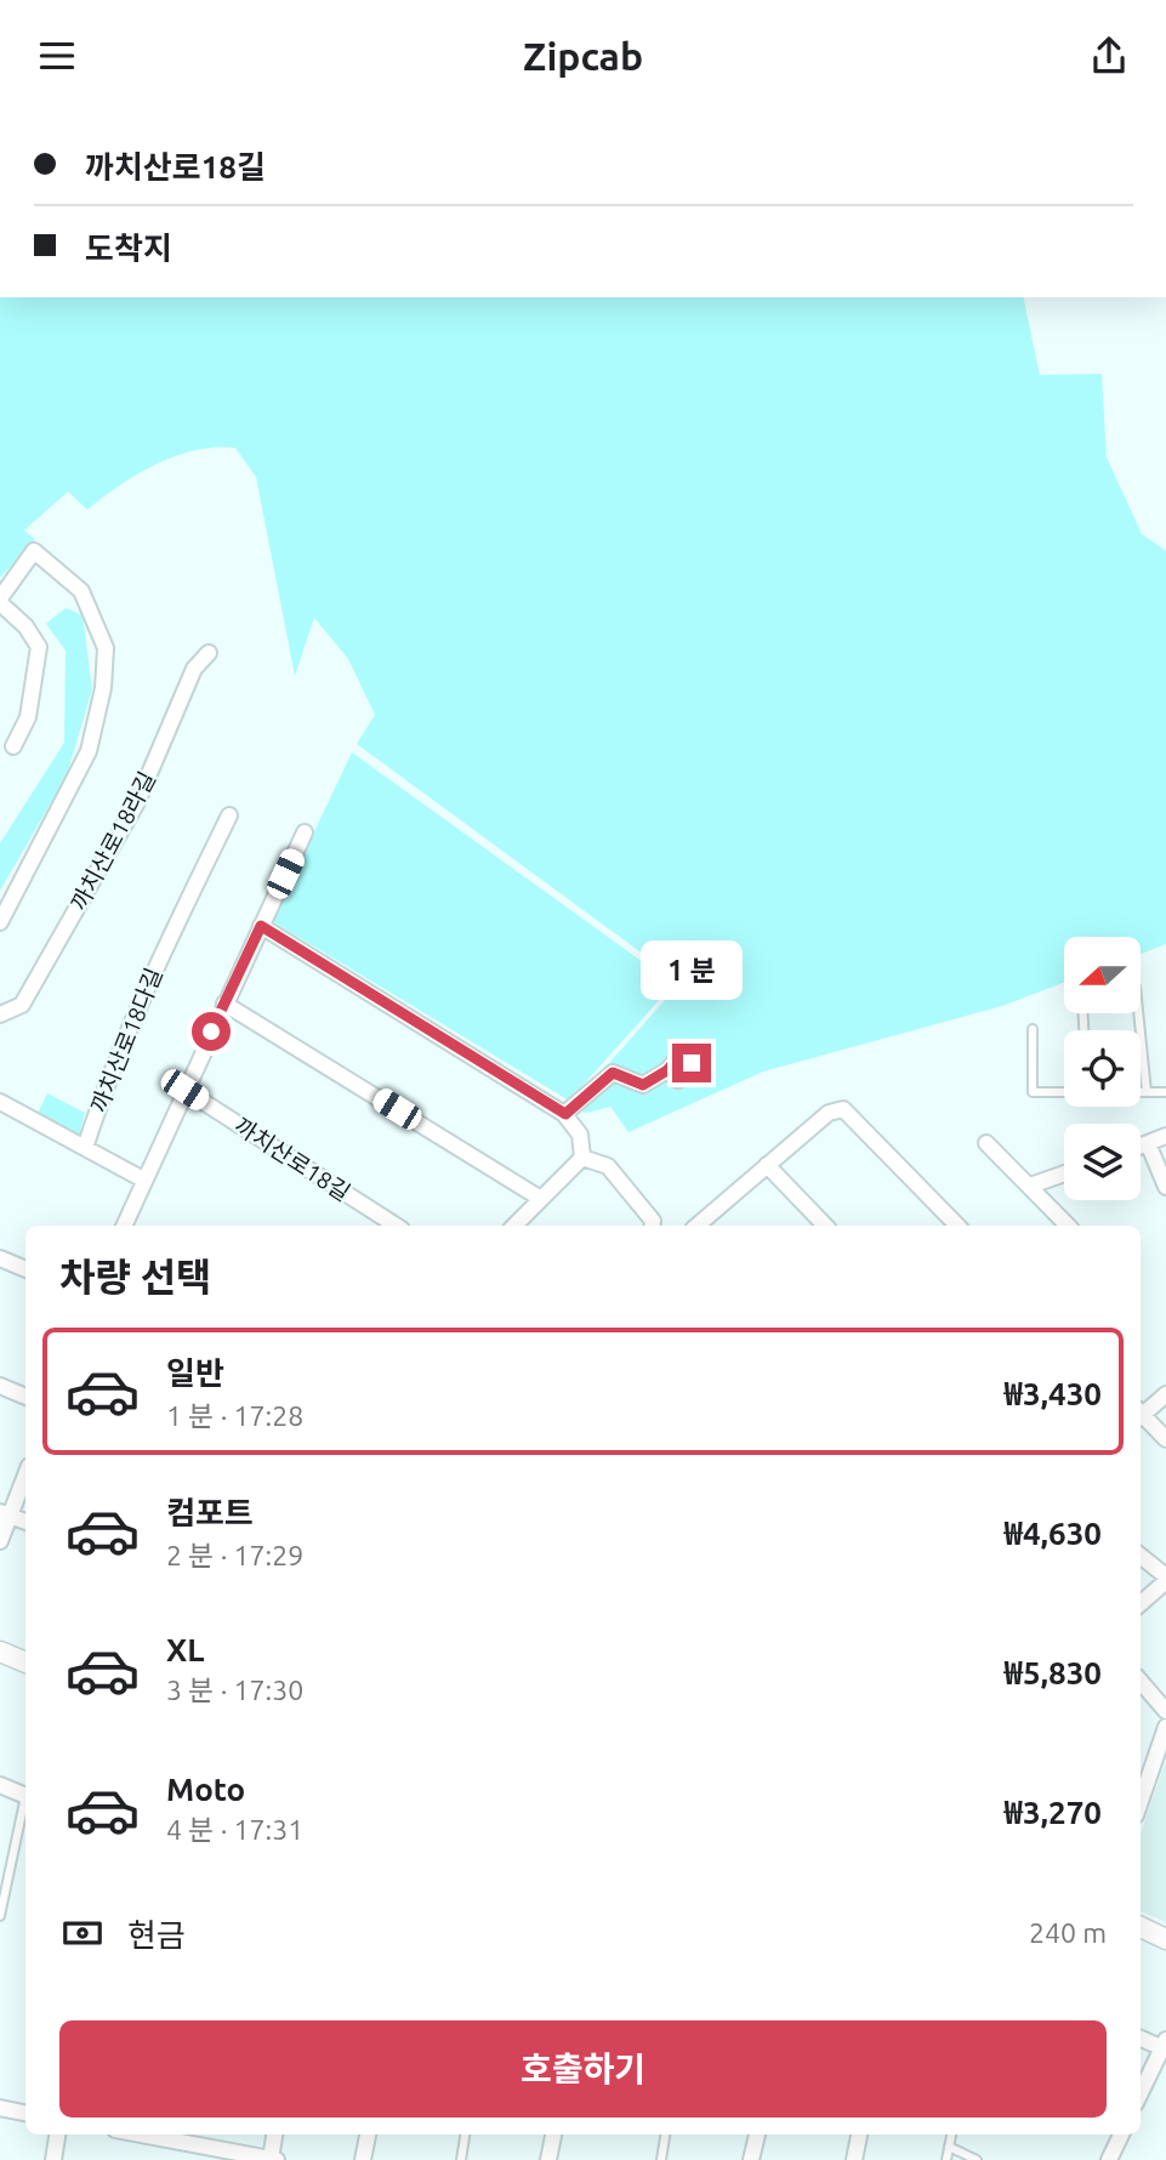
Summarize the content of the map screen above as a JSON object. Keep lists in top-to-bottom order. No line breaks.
{"streets":{"street":["까치산로18라길","까치산로18다길","까치산로18길"]},"north":"left","page":{"header":"Zipcab","banner":["까치산로18길","도착지"],"bubble":"1 분","heading":"차량 선택","list":[{"name":"일반","note":"1 분 · 17:28","value":"₩3,430"},{"name":"컴포트","note":"2 분 · 17:29","value":"₩4,630"},{"name":"XL","note":"3 분 · 17:30","value":"₩5,830"},{"name":"Moto","note":"4 분 · 17:31","value":"₩3,270"}],"pay":["현금","240 m"],"buttons":"호출하기"}}
